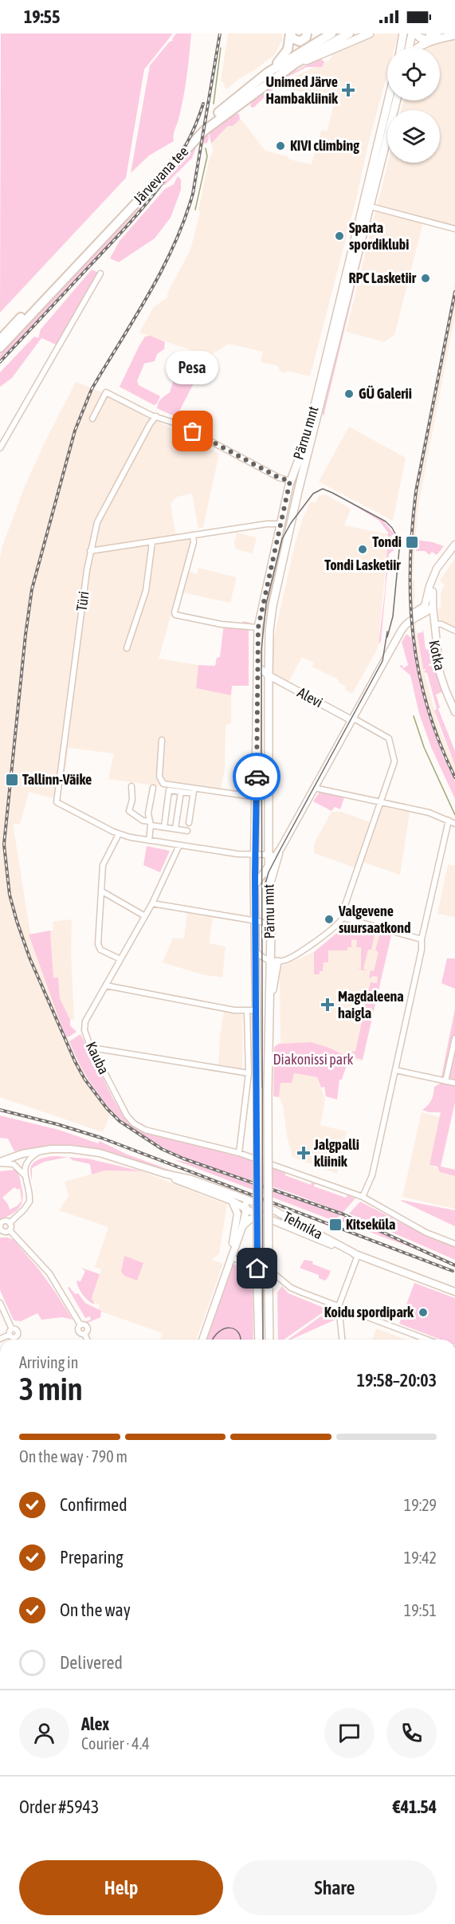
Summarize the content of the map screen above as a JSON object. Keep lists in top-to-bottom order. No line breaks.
{"streets":{"highway":["Järvevana tee"],"main road":["Pärnu mnt"],"street":["Türi","Kotka","Alevi","Kauba","Tehnika"]},"crossings":[["Pärnu mnt","Alevi"]],"parks":["Diakonissi park"],"places":{"health":["Unimed Järve Hambakliinik","Magdaleena haigla","Jalgpalli kliinik"],"other":["KIVI climbing","Sparta spordiklubi","RPC Lasketiir","GÜ Galerii","Pesa","Tondi Lasketiir","Valgevene suursaatkond","Koidu spordipark"],"transit":["Tondi","Tallinn-Väike","Kitseküla"]},"page":{"status":"19:55","bubble":"Pesa","heading":["3 min","Arriving in","19:58–20:03"],"panel":["Alex","Courier · 4.4","Order #5943","€41.54"],"bar":"On the way · 790 m","list":[["Confirmed","19:29"],["Preparing","19:42"],["On the way","19:51"],"Delivered"],"buttons":["Help","Share"]}}
